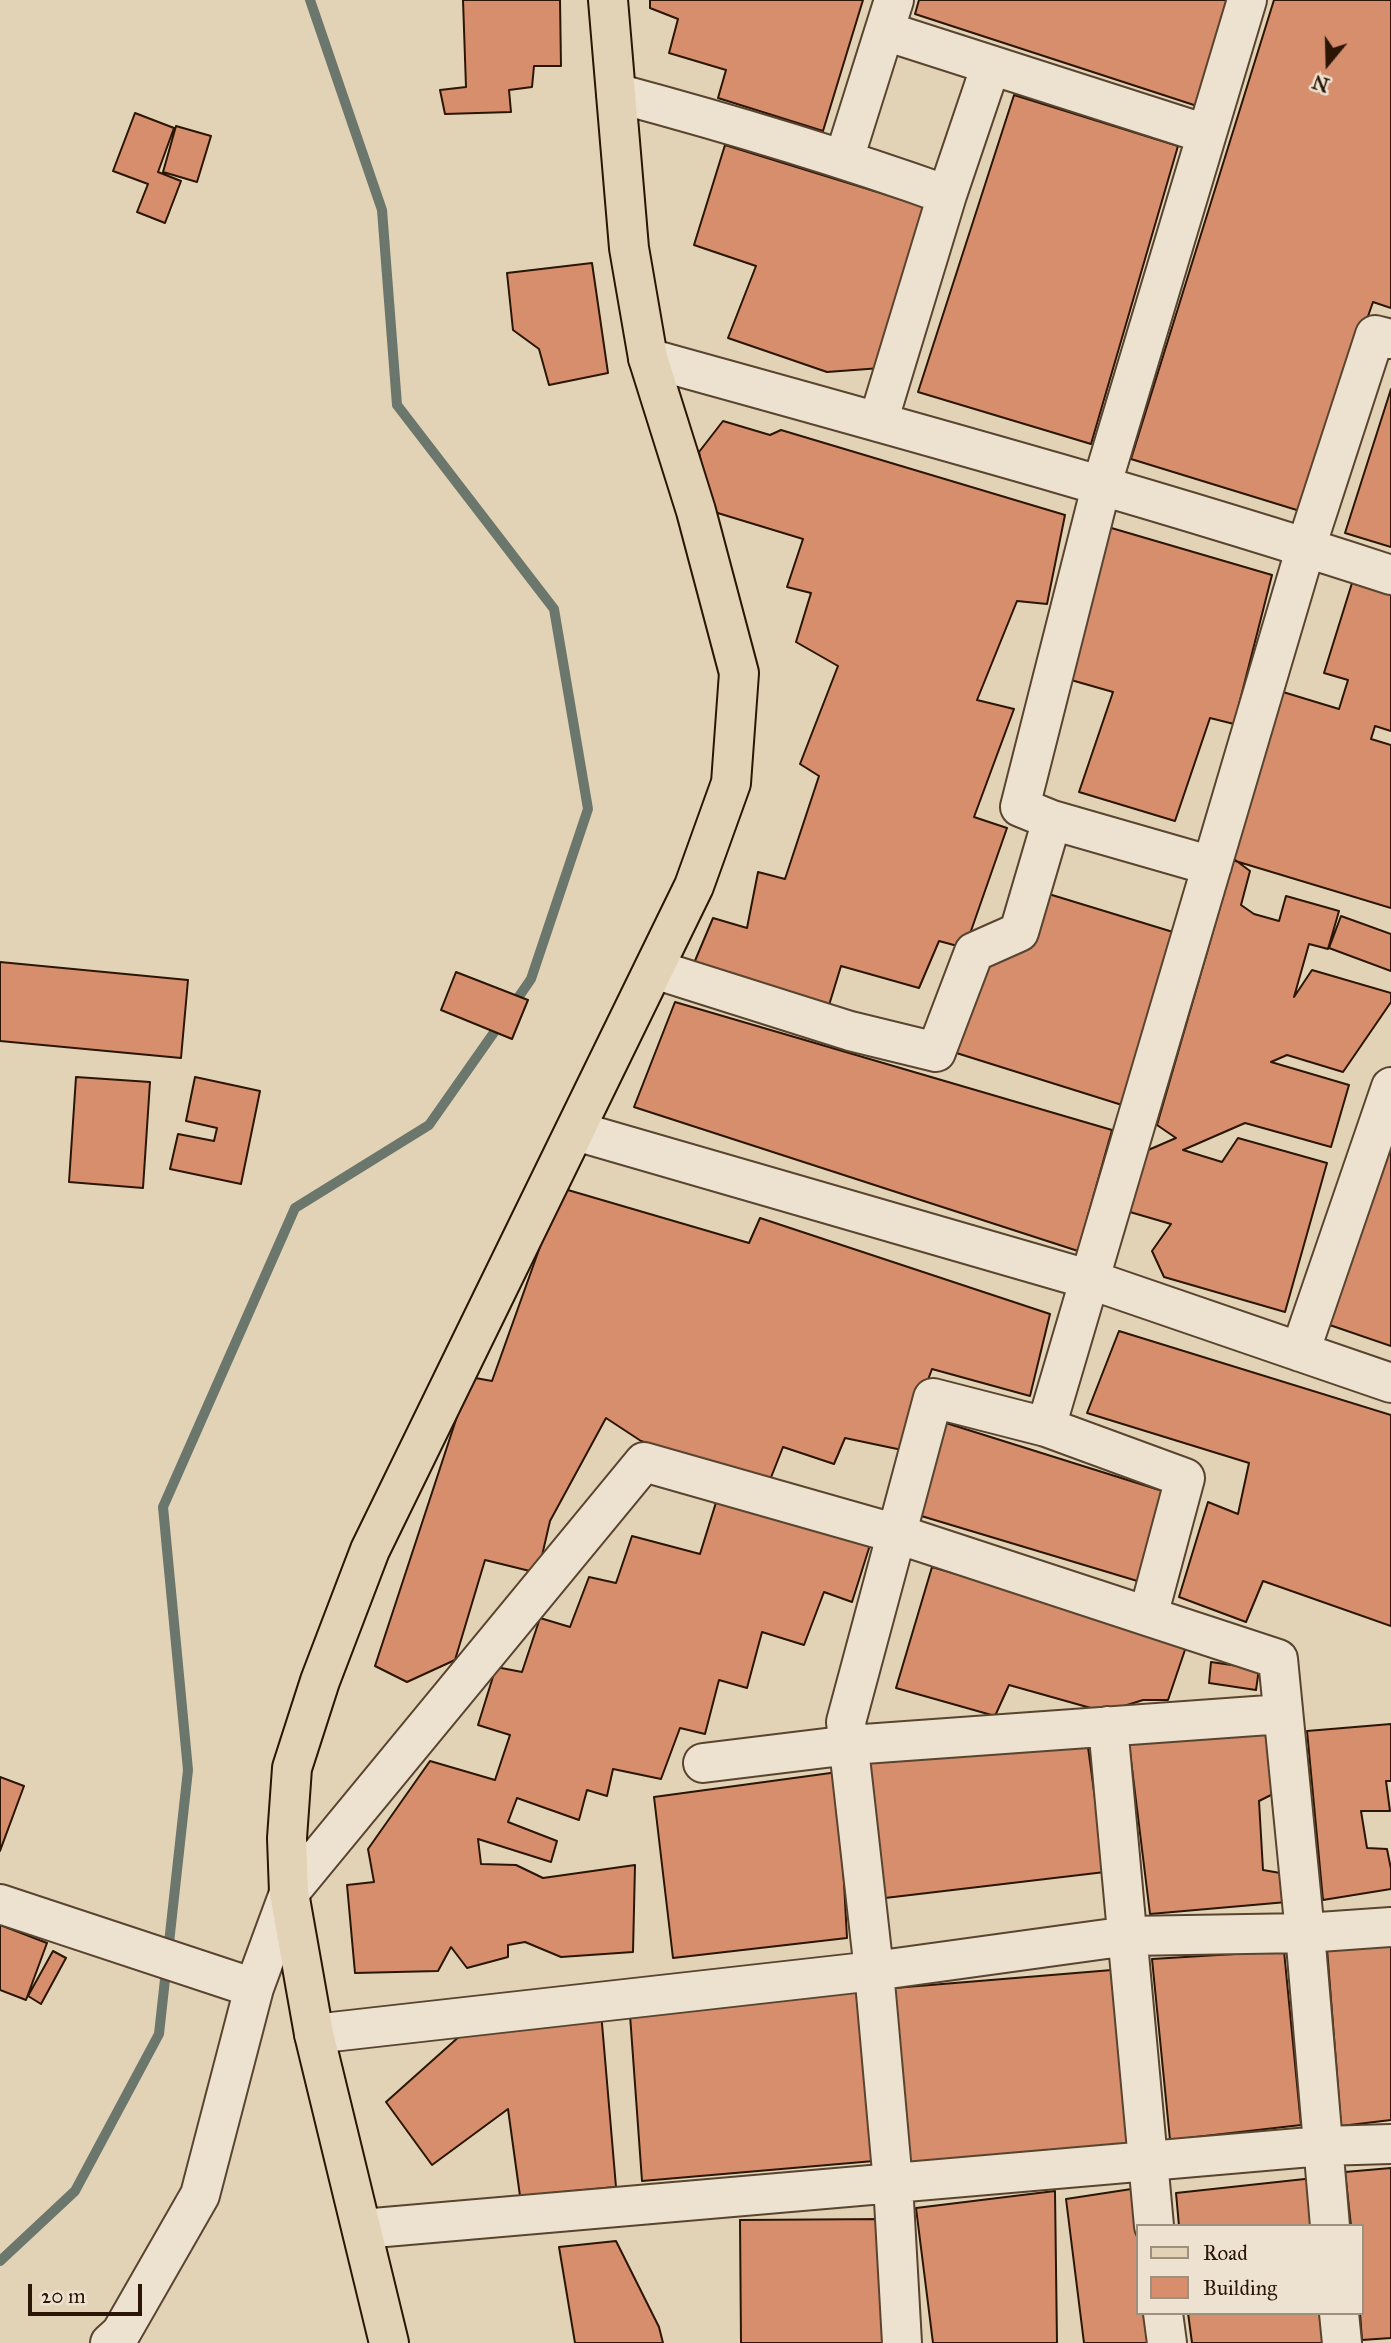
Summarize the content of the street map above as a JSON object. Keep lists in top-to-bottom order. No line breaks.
{"legend":["Road","Building"],"scale_bar":"20 m","north":"bottom"}
